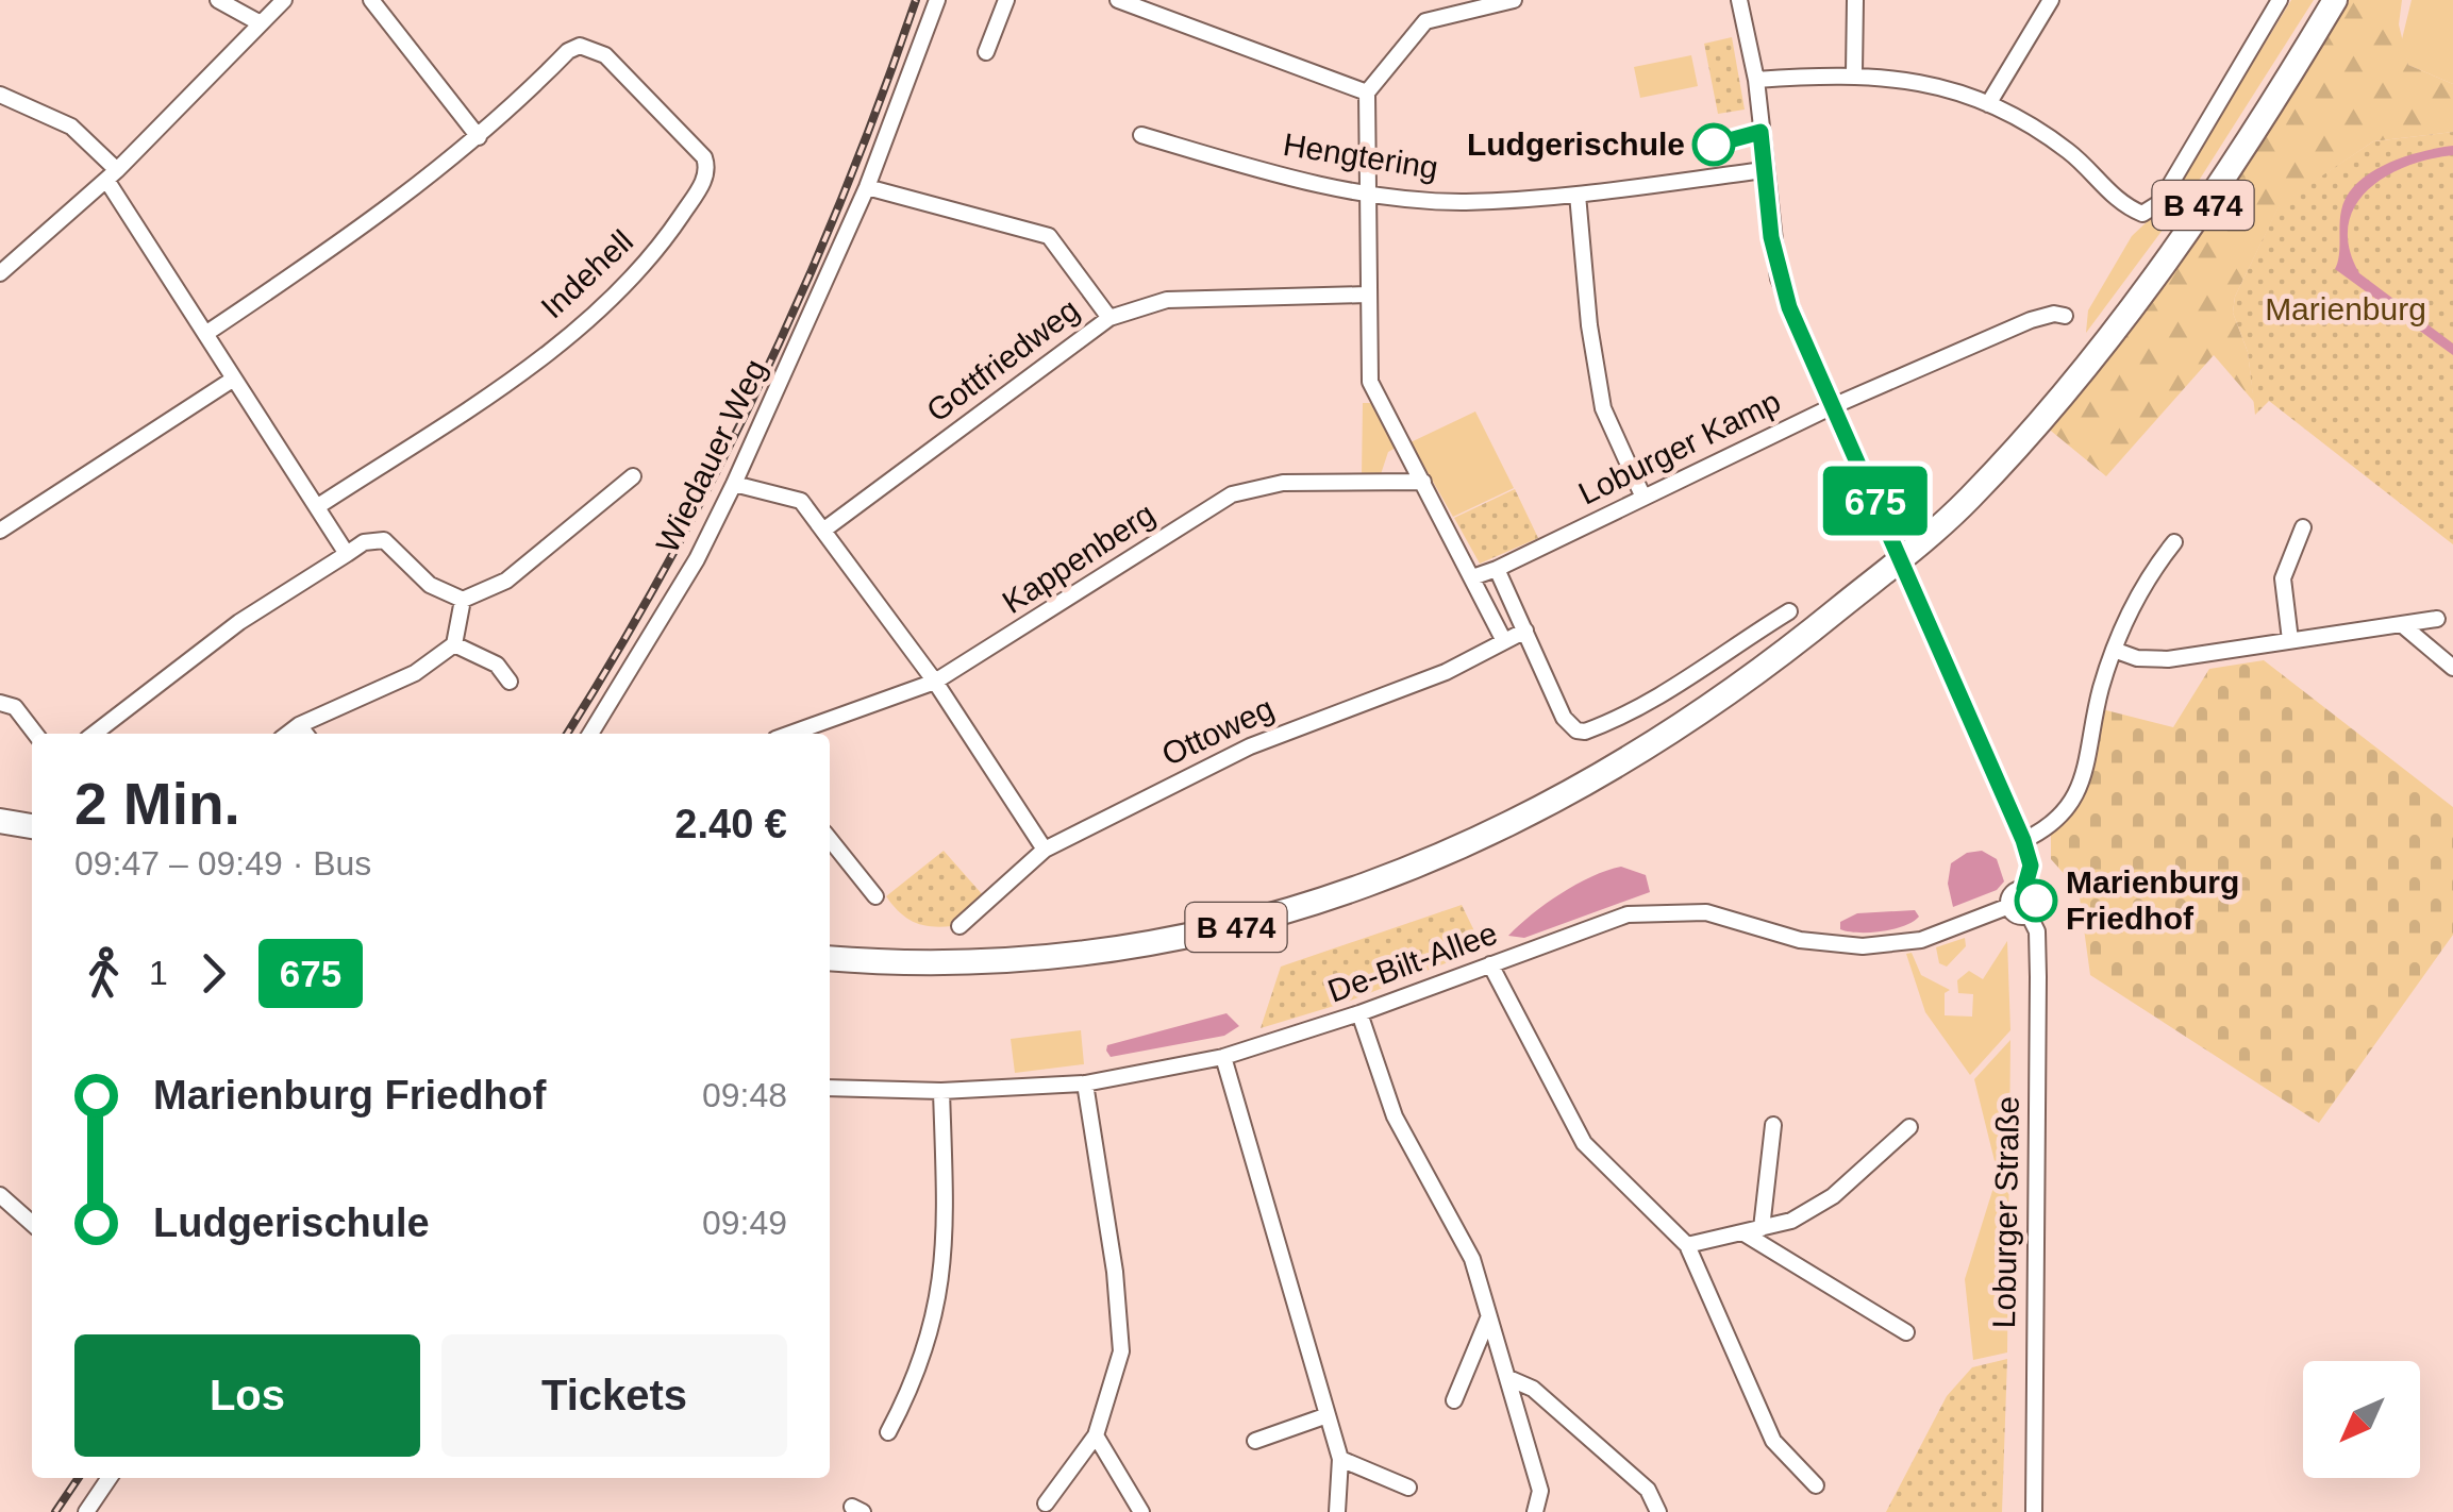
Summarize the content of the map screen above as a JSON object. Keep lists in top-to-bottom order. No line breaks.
{"streets":{"main road":["B 474"],"street":["Hengtering","Indehell","Gottfriedweg","Loburger Kamp","Wiedauer Weg","Kappenberg","Ottoweg","De-Bilt-Allee","Loburger Straße"]},"crossings":[["De-Bilt-Allee","Loburger Straße"]],"parks":["Marienburg"],"places":["Ludgerischule","Marienburg Friedhof"],"lines":["bus line 675"],"north":"bottom left","page":{"on_map":"675","heading":["2 Min.","09:47 – 09:49 · Bus","2.40 €"],"legs":["1","675"],"list":[{"name":"Marienburg Friedhof","value":"09:48"},{"name":"Ludgerischule","value":"09:49"}],"buttons":["Los","Tickets"]}}
